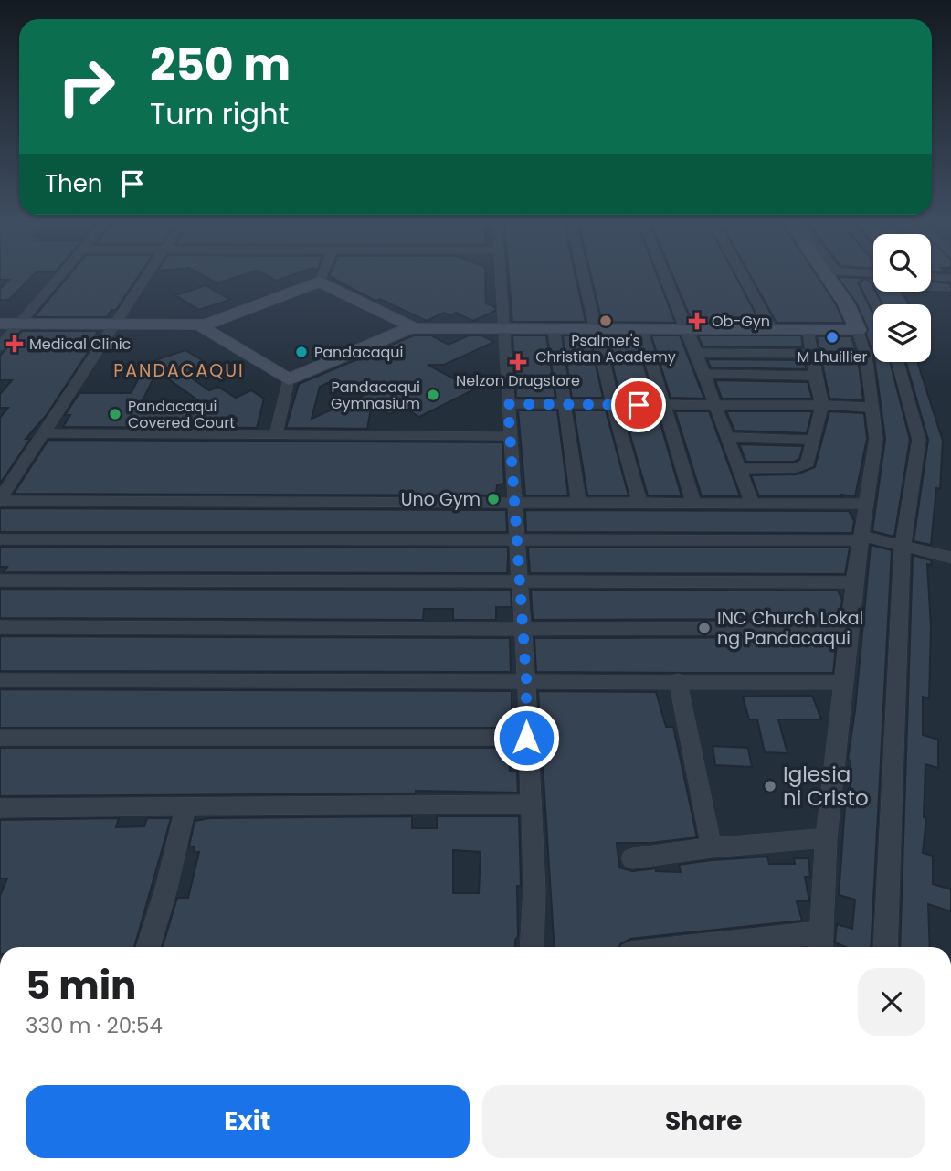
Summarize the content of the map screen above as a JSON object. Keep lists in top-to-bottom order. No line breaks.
{"districts":["PANDACAQUI"],"places":{"other":["Psalmer's Christian Academy","M Lhuillier","Pandacaqui","Pandacaqui Gymnasium","Pandacaqui Covered Court","Uno Gym","INC Church Lokal ng Pandacaqui","Iglesia ni Cristo"],"health":["Ob-Gyn","Medical Clinic","Nelzon Drugstore"]},"page":{"turn":["250 m","Turn right"],"then":"Then","heading":["5 min","330 m · 20:54"],"buttons":["Exit","Share"]}}
